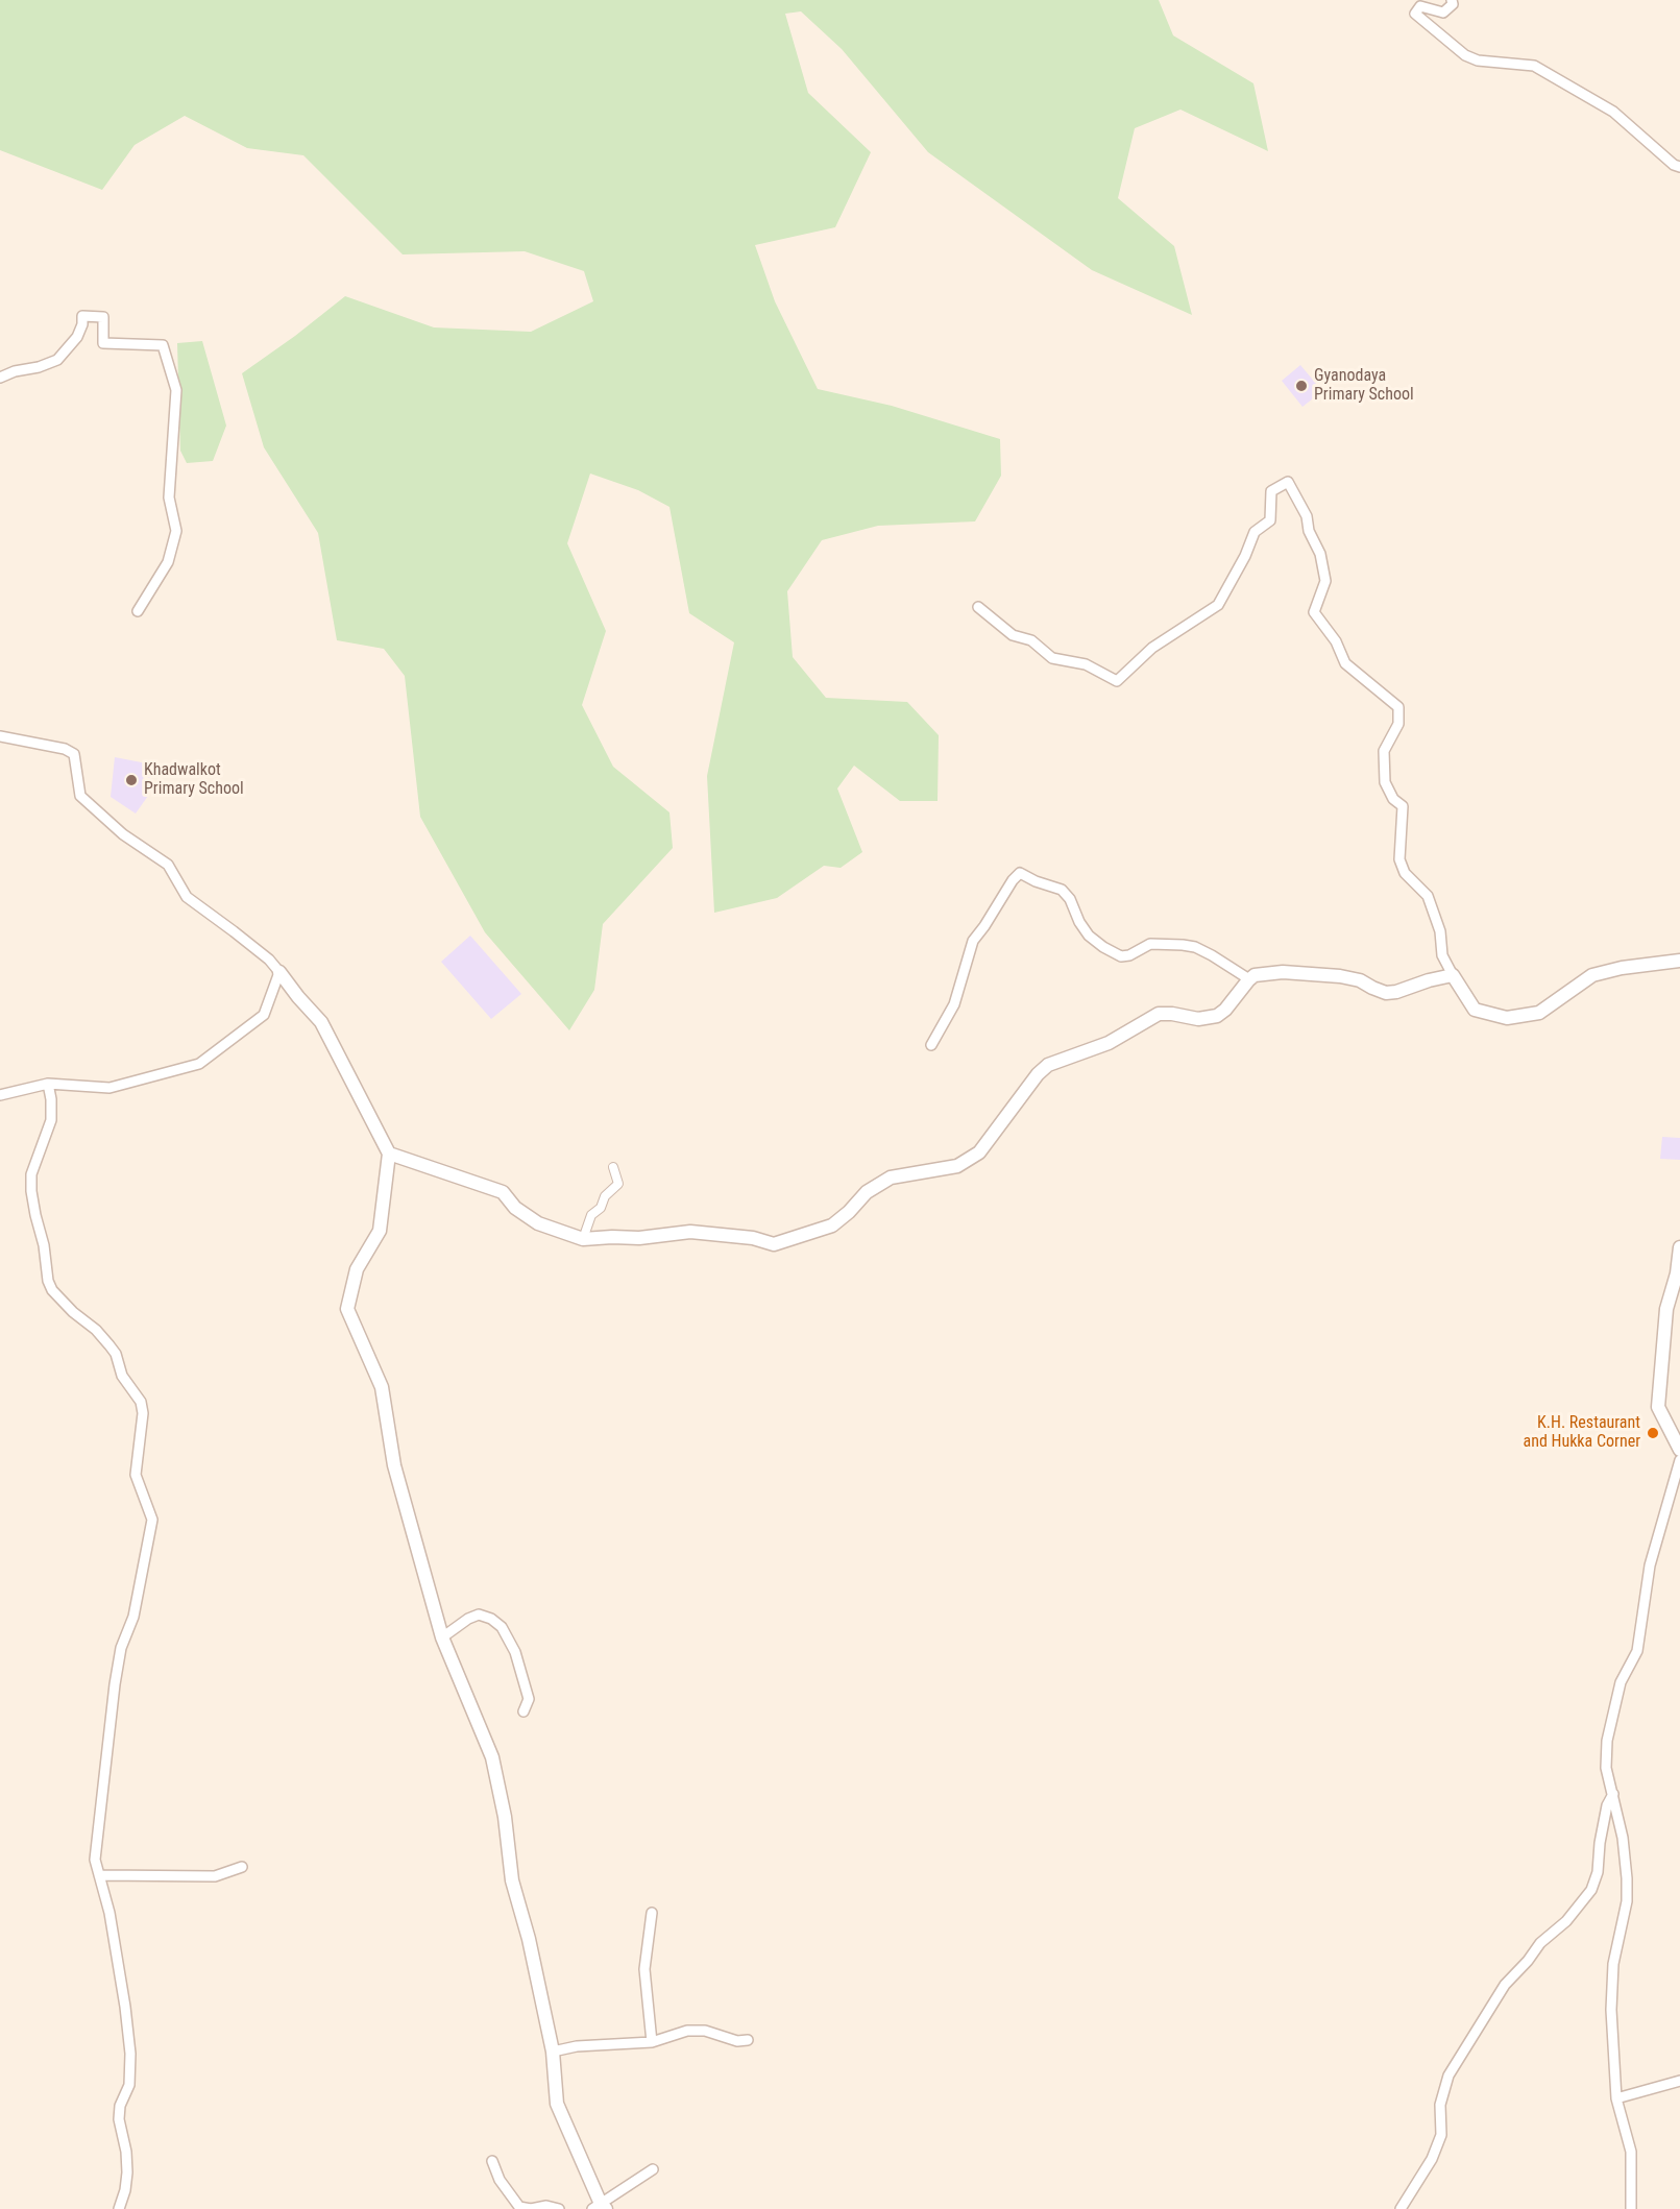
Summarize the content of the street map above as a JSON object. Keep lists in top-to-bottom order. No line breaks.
{"places":["Gyanodaya Primary School","Khadwalkot Primary School","K.H. Restaurant and Hukka Corner"]}
